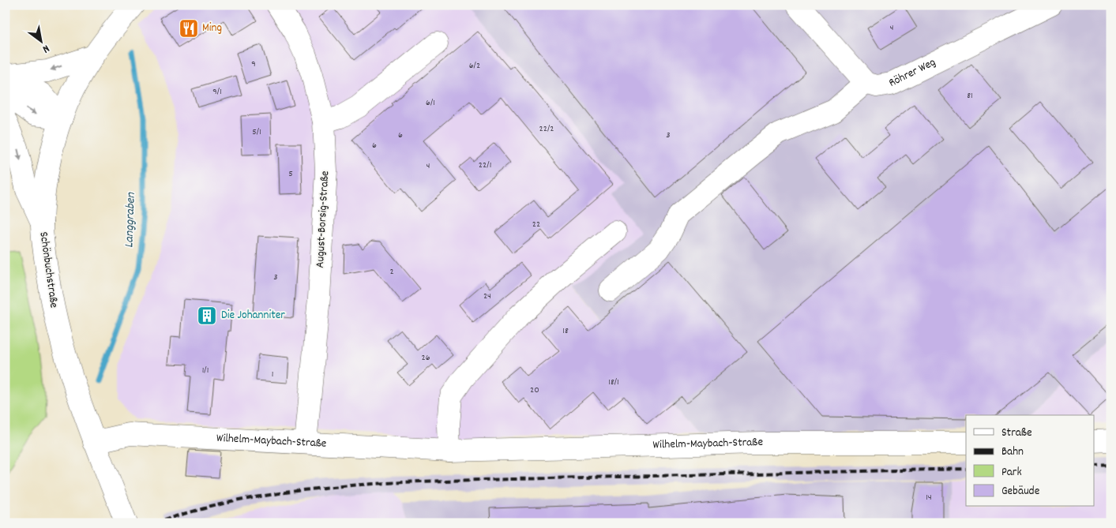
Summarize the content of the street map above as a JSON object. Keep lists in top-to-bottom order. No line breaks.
{"streets":{"street":["Röhrer Weg","August-Borsig-Straße","Schönbuchstraße","Wilhelm-Maybach-Straße"]},"crossings":[["August-Borsig-Straße","Wilhelm-Maybach-Straße"],["Schönbuchstraße","Wilhelm-Maybach-Straße"]],"water":["Langgraben"],"places":{"restaurant":["Ming"],"building":["Die Johanniter"]},"house_numbers":["4","9","6/2","9/1","81","6/1","22/2","5/1","6","3","6","22/1","4","5","22","2","3","24","18","26","1/1","1","18/1","20","14"],"legend":["Straße","Bahn","Park","Gebäude"],"north":"bottom right"}
